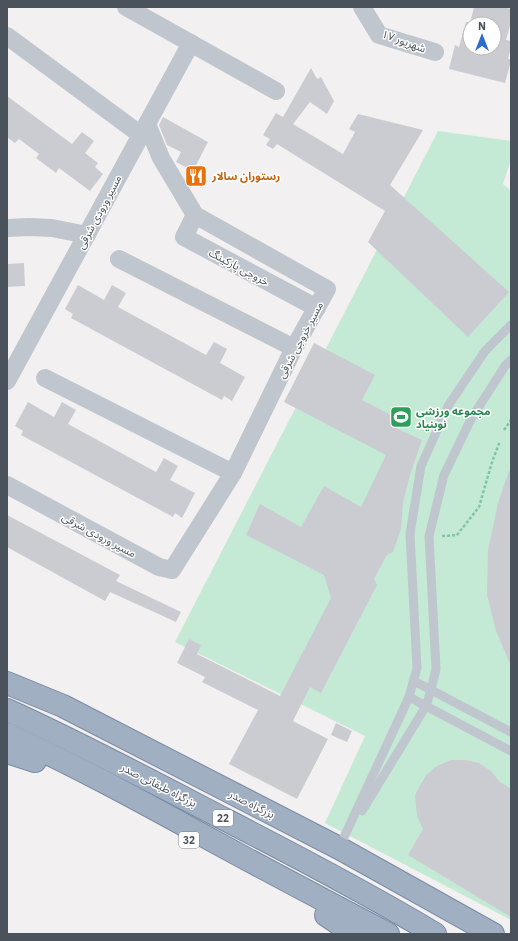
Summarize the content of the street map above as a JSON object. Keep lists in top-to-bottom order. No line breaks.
{"streets":{"highway":["بزرگراه طبقاتی صدر","بزرگراه صدر","22","32"],"street":["۱۷ شهریور","مسیر ورودی شرقی","خروجی پارکینگ","مسیر خروجی شرقی"]},"crossings":[["مسیر ورودی شرقی","مسیر خروجی شرقی"],["خروجی پارکینگ","مسیر خروجی شرقی"]],"places":{"restaurant":["رستوران سالار"],"sports":["مجموعه ورزشی نوبنیاد"]},"north":"top"}
